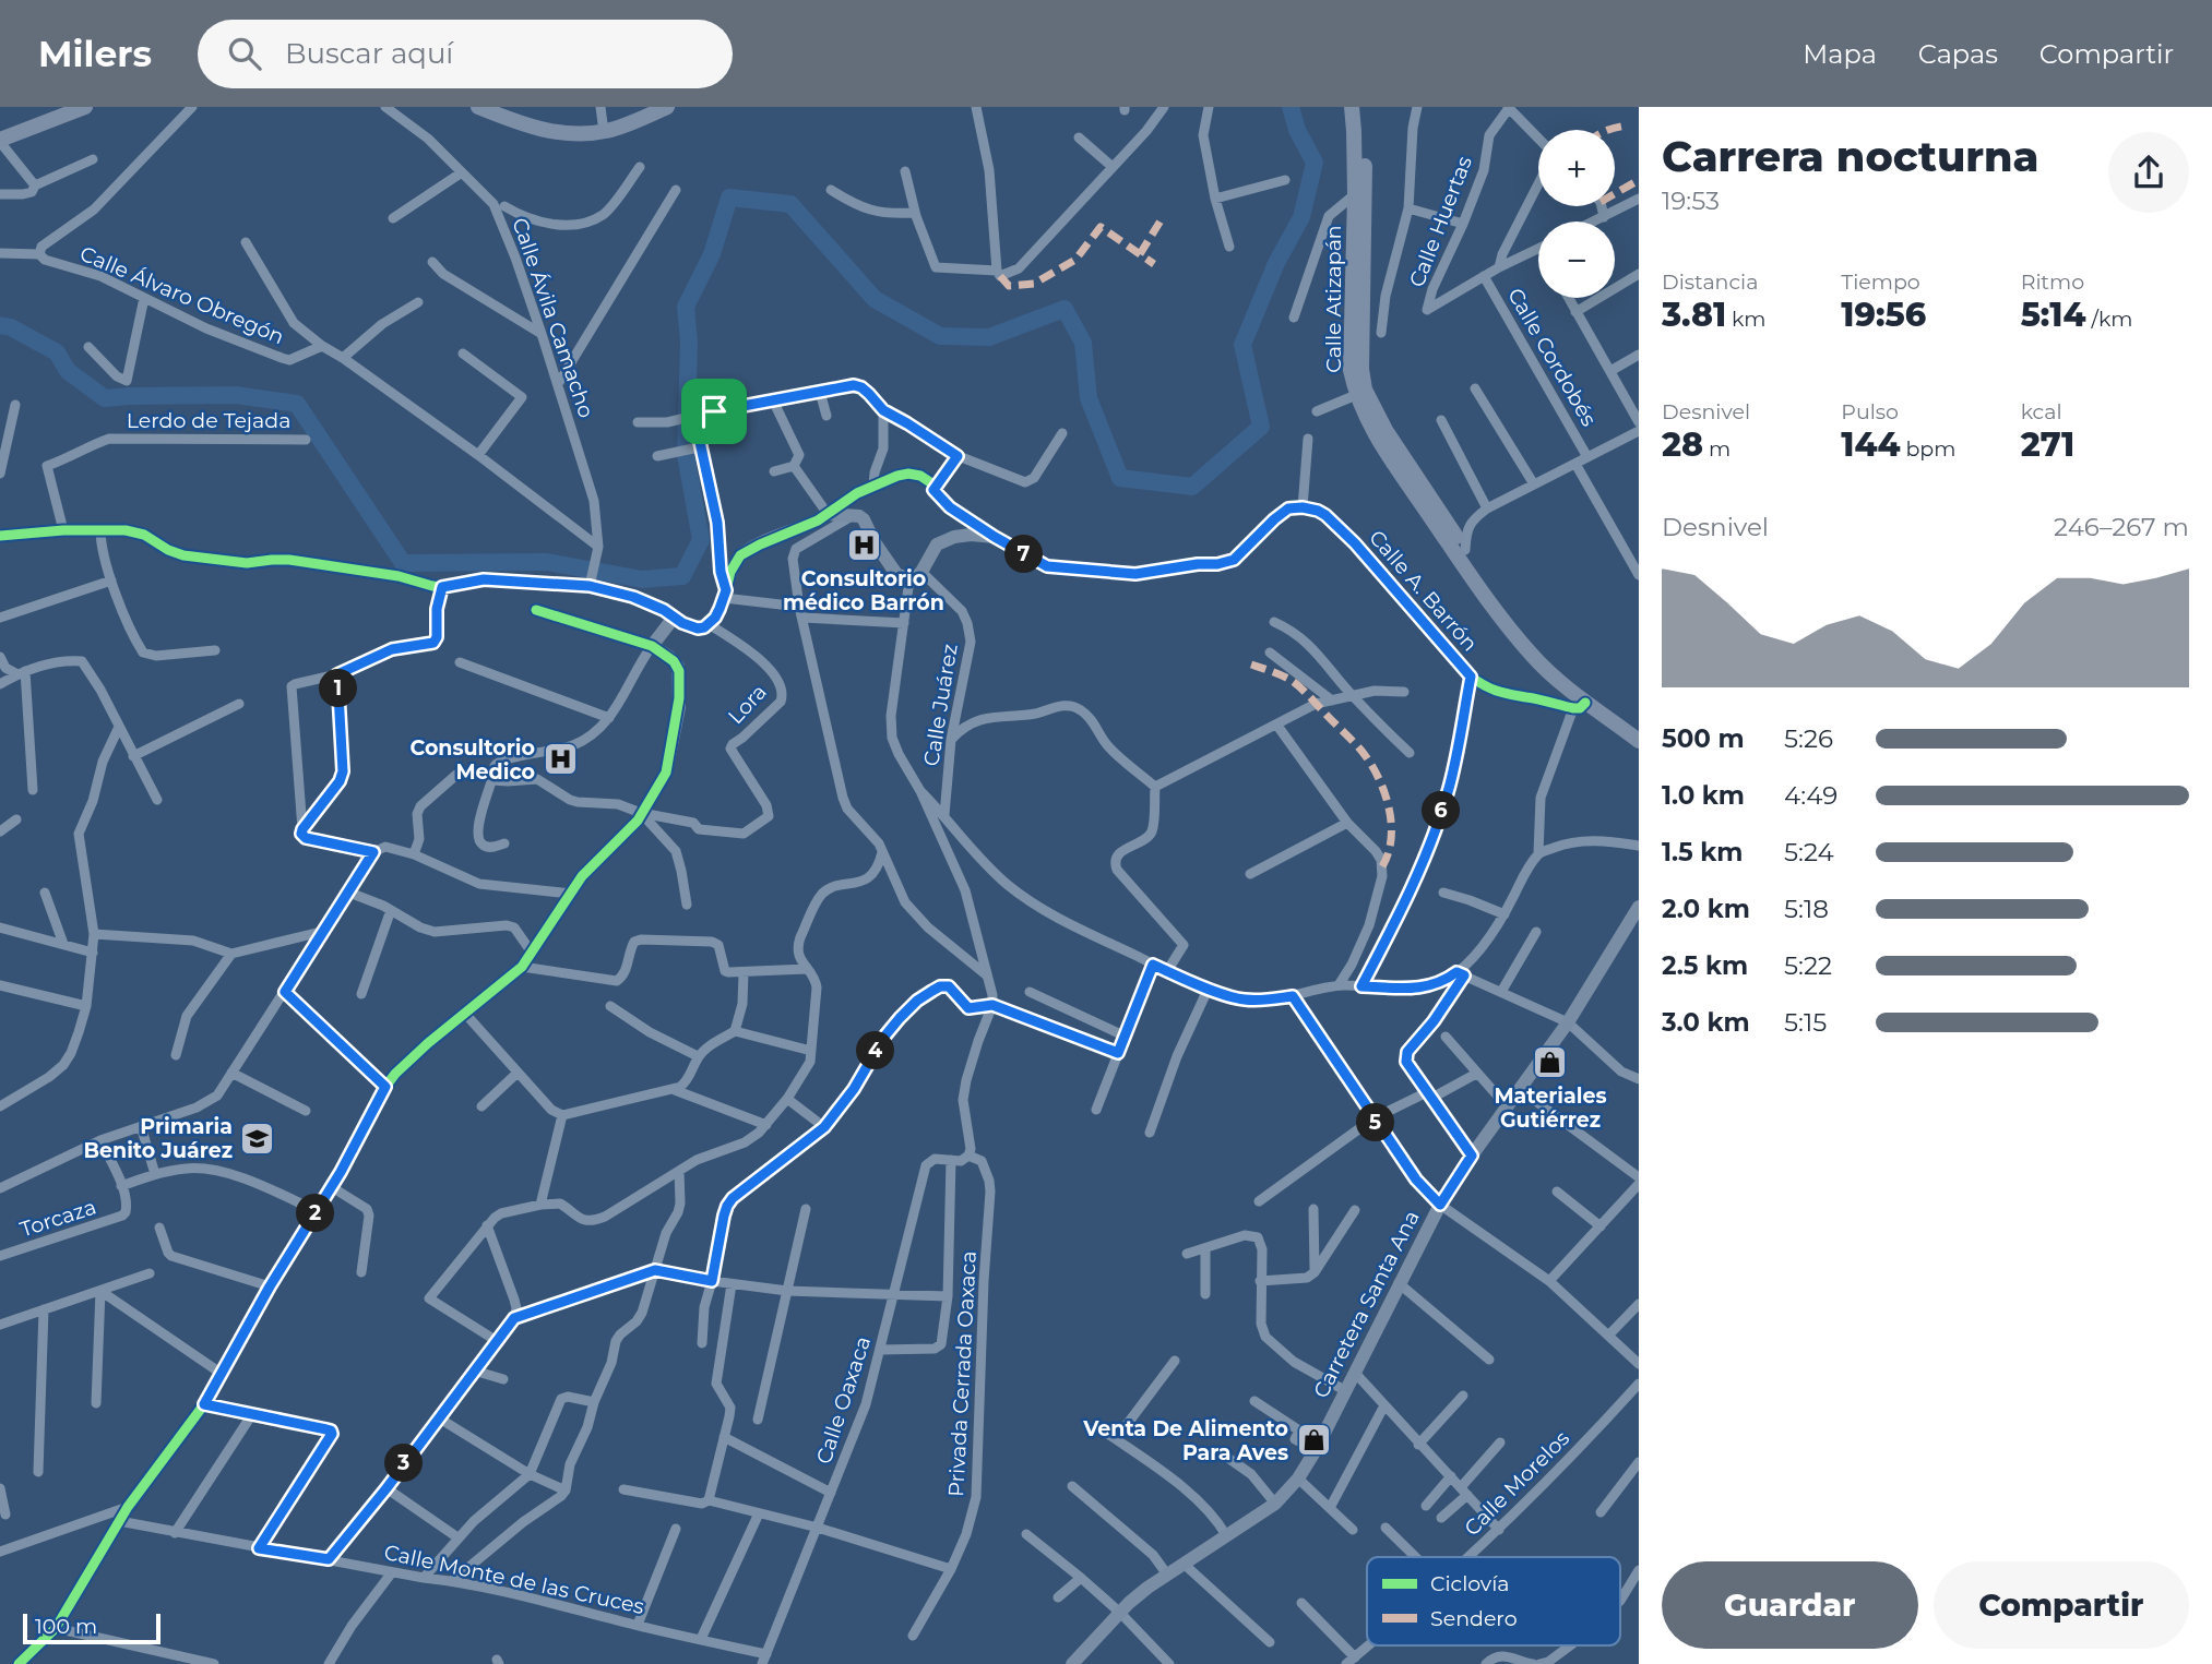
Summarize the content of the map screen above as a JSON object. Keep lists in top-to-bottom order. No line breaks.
{"streets":{"main road":["Calle Atizapán"],"street":["Calle Huertas","Calle Álvaro Obregón","Calle Ávila Camacho","Calle Cordobés","Lerdo de Tejada","Calle A. Barrón","Lora","Calle Juárez","Torcaza","Carretera Santa Ana","Privada Cerrada Oaxaca","Calle Oaxaca","Calle Morelos","Calle Monte de las Cruces"]},"crossings":[["Calle Huertas","Calle Cordobés"],["Privada Cerrada Oaxaca","Calle Oaxaca"],["Calle Oaxaca","Calle Monte de las Cruces"]],"places":{"hospital":["Consultorio médico Barrón","Consultorio Medico"],"shop":["Materiales Gutiérrez","Venta De Alimento Para Aves"],"school or university":["Primaria Benito Juárez"]},"legend":["Ciclovía","Sendero"],"scale_bar":"100 m","page":{"header":"Milers","search":"Buscar aquí","nav":["Mapa","Capas","Compartir"],"heading":["Carrera nocturna","19:53"],"map_buttons":["+","−"],"stats":[["Distancia","3.81 km"],["Tiempo","19:56"],["Ritmo","5:14 /km"],["Desnivel","28 m"],["Pulso","144 bpm"],["kcal","271"]],"chart":["Desnivel","246–267 m"],"pins":["7","1","6","4","5","2","3"],"list":[{"name":"500 m","note":"5:26"},{"name":"1.0 km","note":"4:49"},{"name":"1.5 km","note":"5:24"},{"name":"2.0 km","note":"5:18"},{"name":"2.5 km","note":"5:22"},{"name":"3.0 km","note":"5:15"}],"buttons":["Guardar","Compartir"],"scale":"100 m"}}
